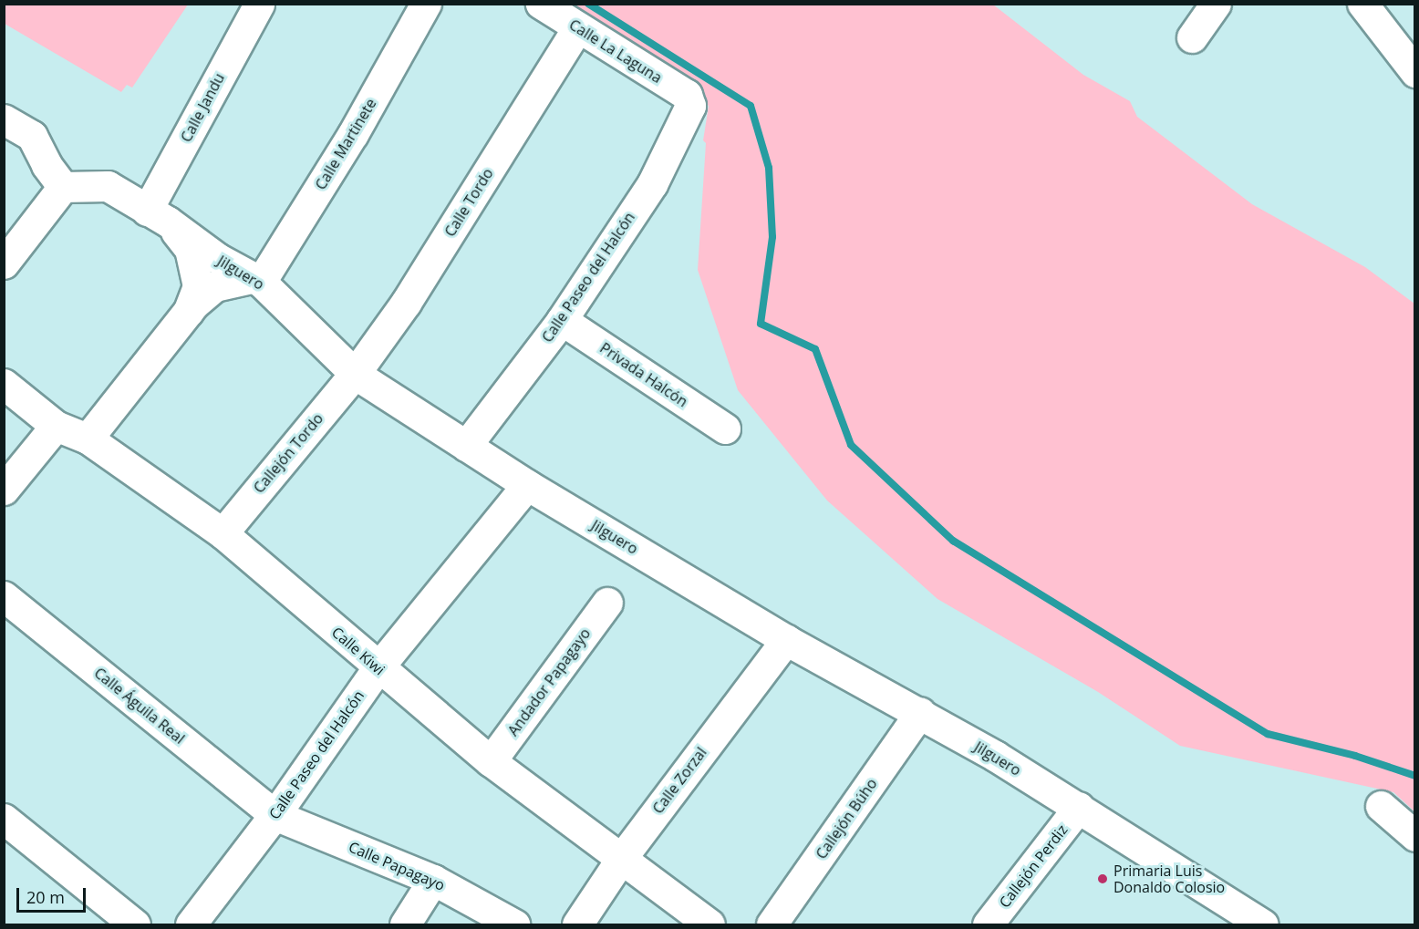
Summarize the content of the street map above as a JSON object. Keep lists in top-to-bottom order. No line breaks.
{"streets":{"street":["Calle La Laguna","Calle Jandu","Calle Martinete","Calle Tordo","Jilguero","Calle Paseo del Halcón","Privada Halcón","Callejón Tordo","Calle Kiwi","Andador Papagayo","Calle Águila Real","Calle Zorzal","Callejón Búho","Calle Papagayo","Callejón Perdiz"]},"crossings":[["Calle La Laguna","Calle Tordo"],["Calle La Laguna","Calle Paseo del Halcón"],["Calle Jandu","Jilguero"],["Calle Martinete","Jilguero"],["Calle Tordo","Jilguero"],["Calle Tordo","Callejón Tordo"],["Jilguero","Calle Paseo del Halcón"],["Jilguero","Callejón Tordo"],["Jilguero","Calle Zorzal"],["Jilguero","Callejón Búho"],["Jilguero","Callejón Perdiz"],["Calle Paseo del Halcón","Privada Halcón"],["Calle Paseo del Halcón","Calle Kiwi"],["Calle Paseo del Halcón","Calle Águila Real"],["Calle Paseo del Halcón","Calle Papagayo"],["Callejón Tordo","Calle Kiwi"],["Calle Kiwi","Andador Papagayo"],["Calle Kiwi","Calle Zorzal"],["Calle Águila Real","Calle Papagayo"]],"places":["Primaria Luis Donaldo Colosio"],"scale_bar":"20 m"}
